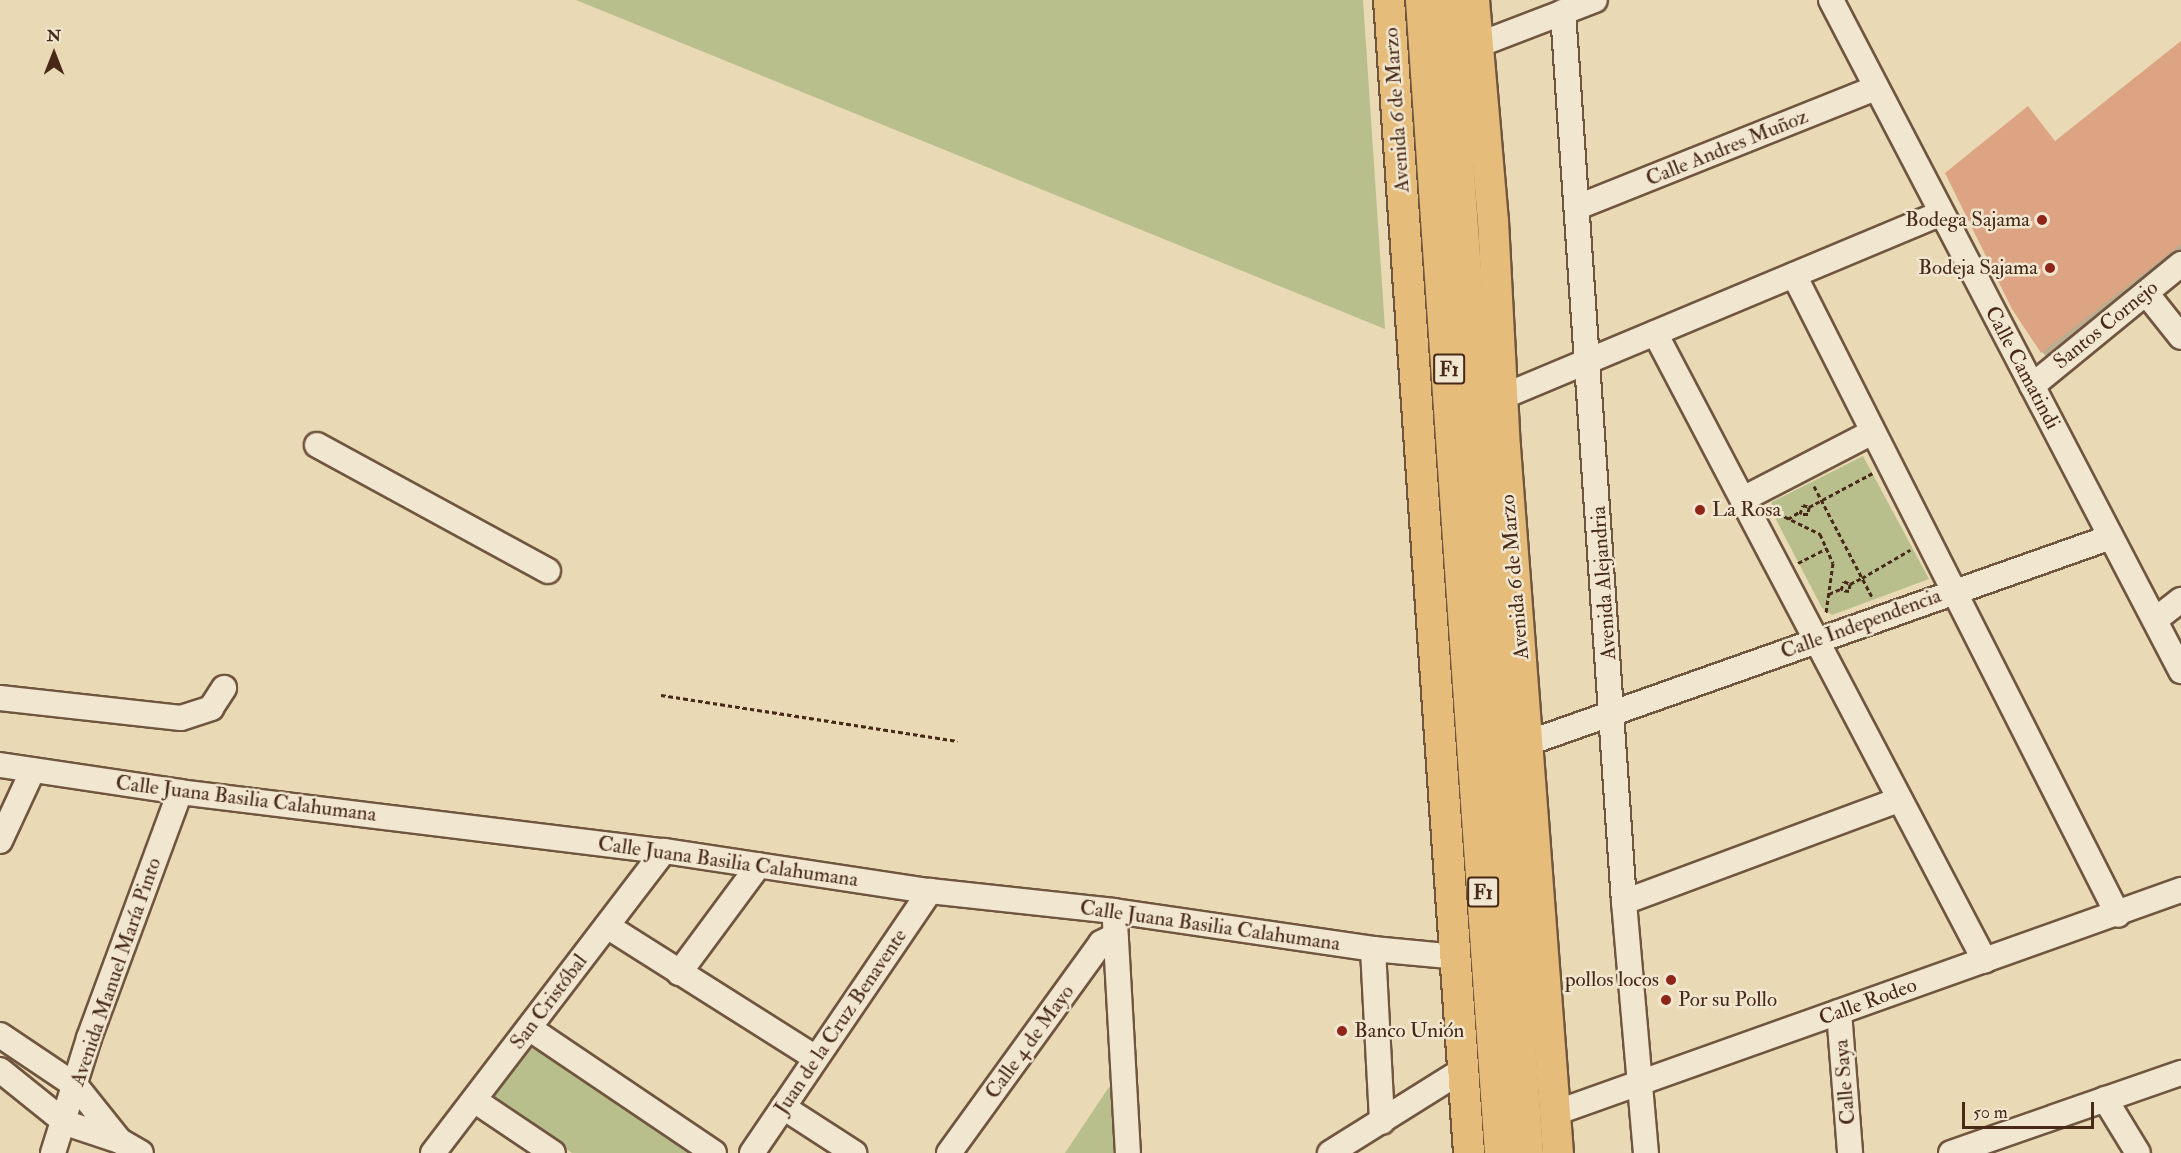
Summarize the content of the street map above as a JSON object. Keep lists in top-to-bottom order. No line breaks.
{"streets":{"highway":["Avenida 6 de Marzo","F1"],"street":["Calle Andres Muñoz","Santos Cornejo","Calle Camatindi","Avenida Alejandria","Calle Independencia","Calle Juana Basilia Calahumana","Avenida Manuel María Pinto","San Cristóbal","Calle Rodeo","Juan de la Cruz Benavente","Calle 4 de Mayo","Calle Saya"]},"crossings":[["Avenida 6 de Marzo","Calle Independencia"],["Avenida 6 de Marzo","Calle Juana Basilia Calahumana"],["Avenida 6 de Marzo","Calle Rodeo"],["Calle Andres Muñoz","Calle Camatindi"],["Calle Andres Muñoz","Avenida Alejandria"],["Santos Cornejo","Calle Camatindi"],["Calle Camatindi","Calle Independencia"],["Avenida Alejandria","Calle Independencia"],["Avenida Alejandria","Calle Rodeo"],["Calle Juana Basilia Calahumana","Avenida Manuel María Pinto"],["Calle Juana Basilia Calahumana","San Cristóbal"],["Calle Juana Basilia Calahumana","Juan de la Cruz Benavente"],["Calle Rodeo","Calle Saya"]],"places":["Bodega Sajama","Bodeja Sajama","La Rosa","pollos locos","Por su Pollo","Banco Unión"],"scale_bar":"50 m","north":"top"}
